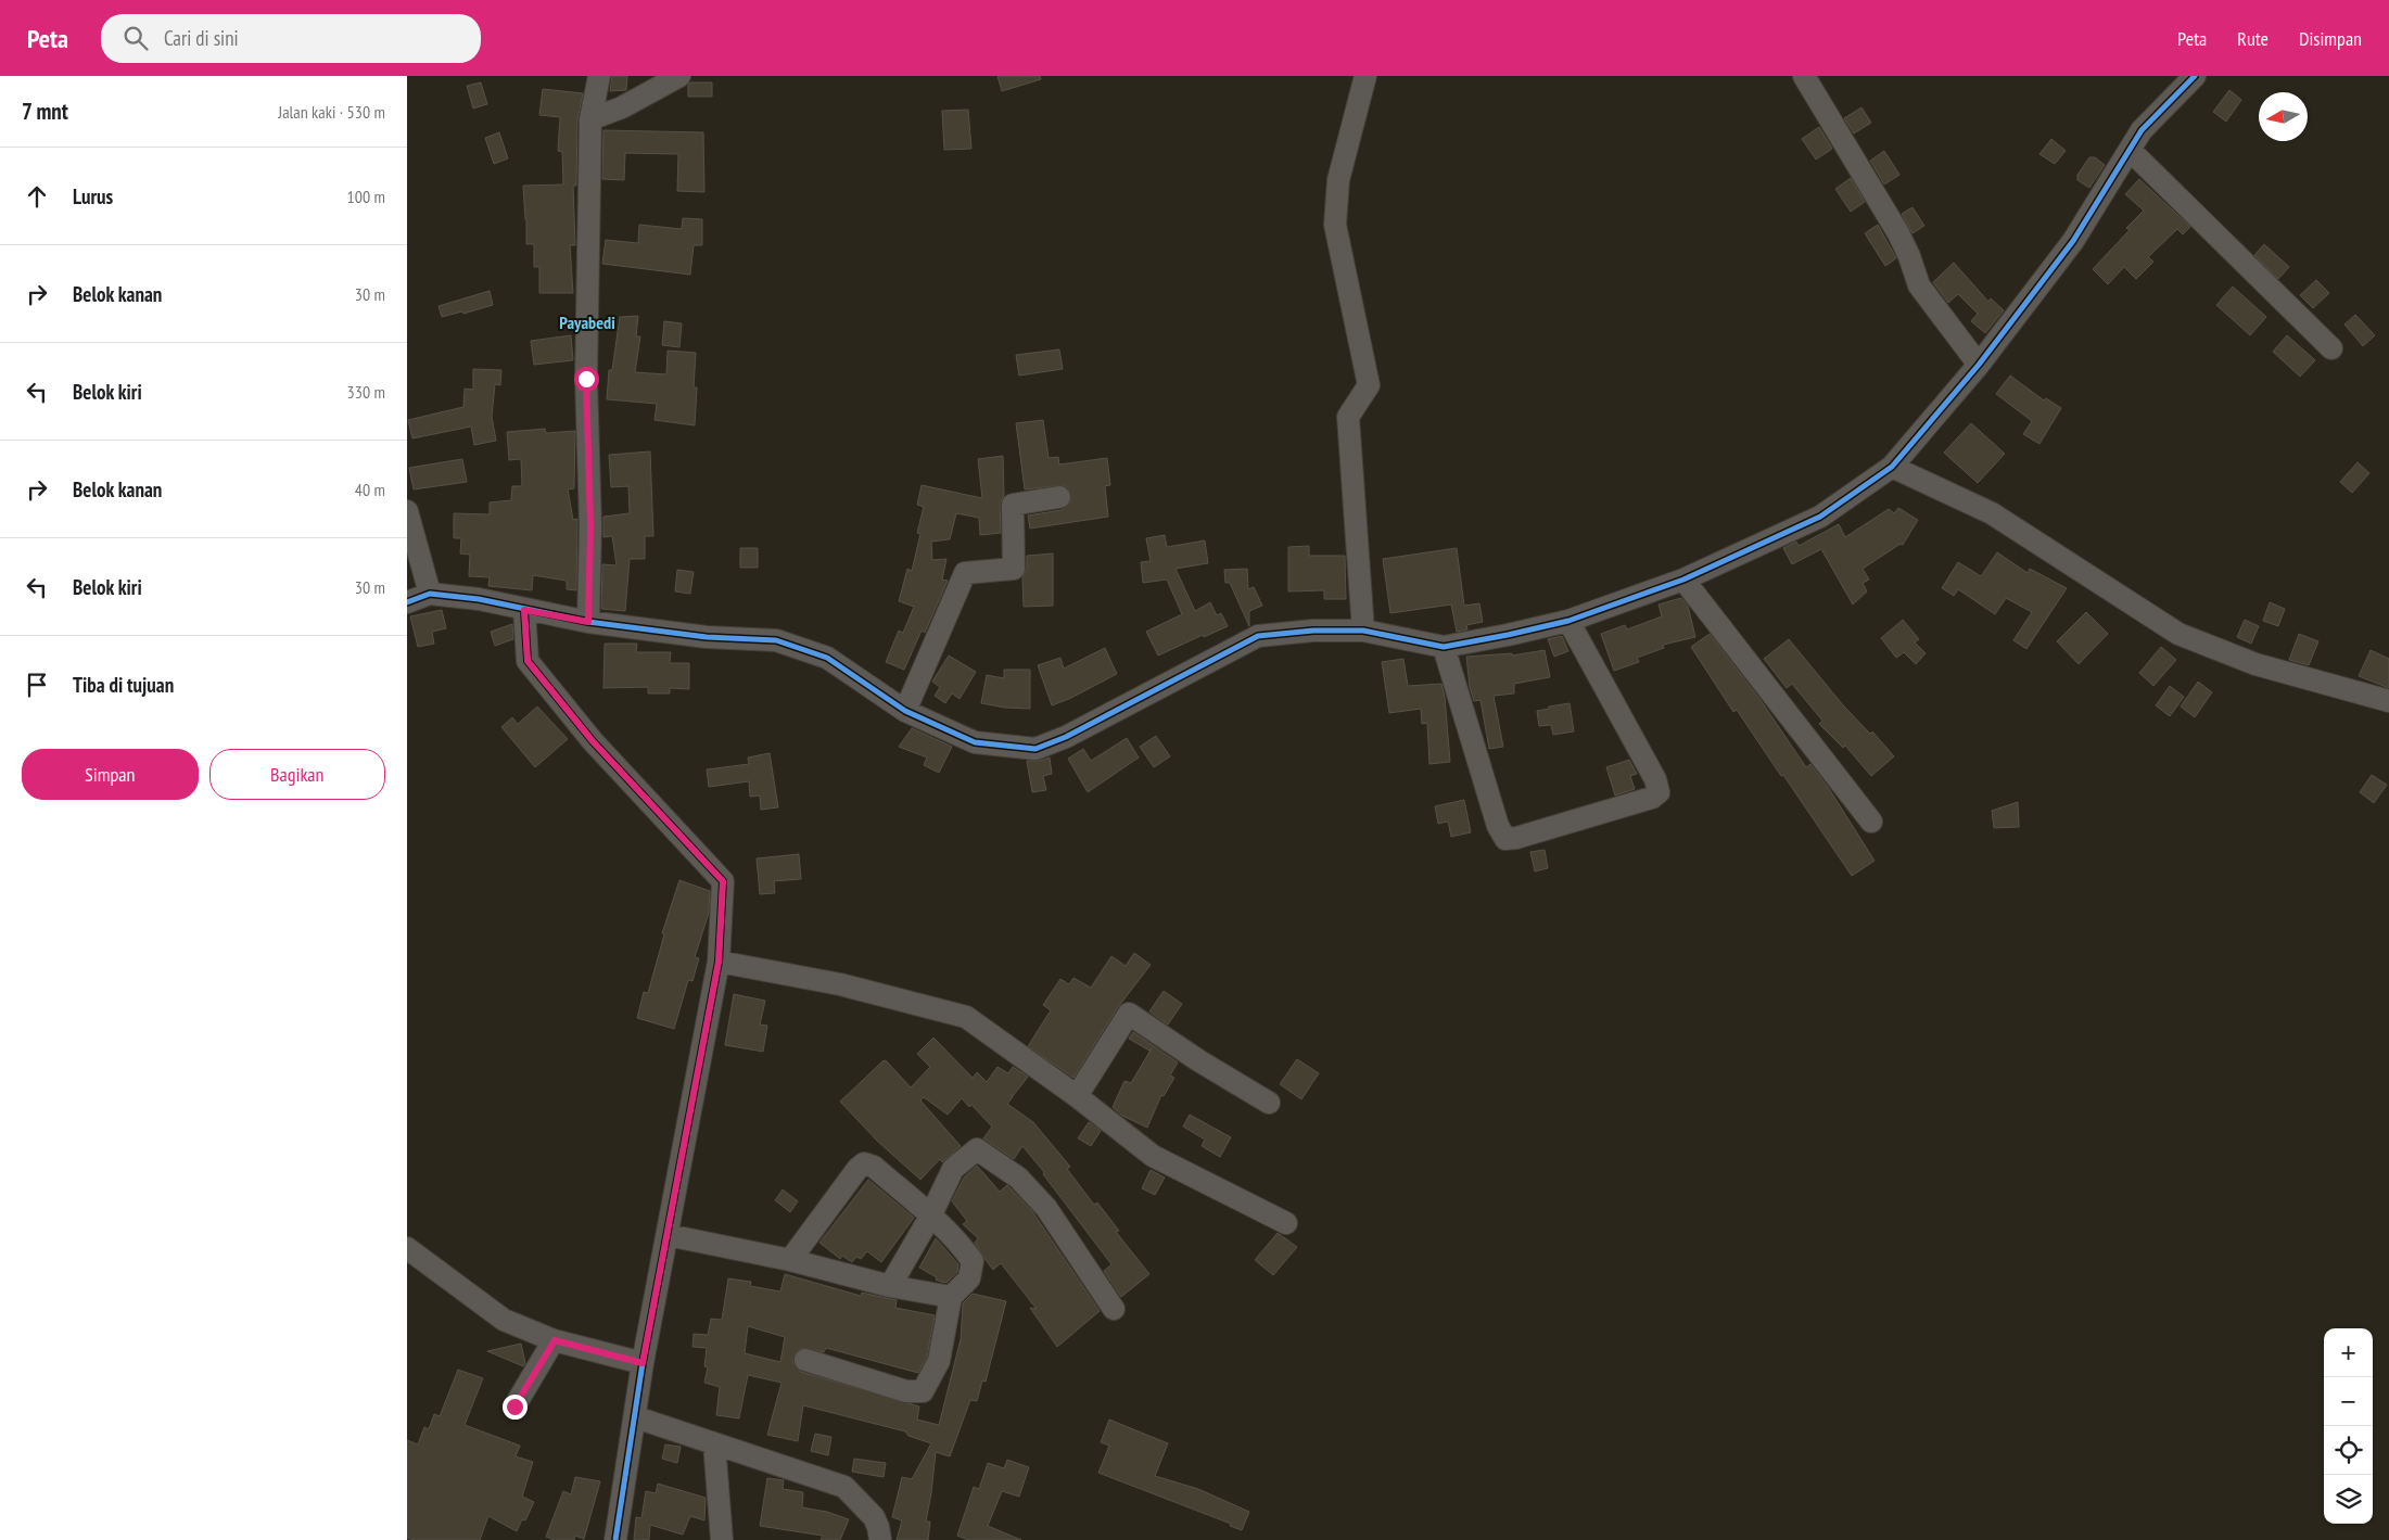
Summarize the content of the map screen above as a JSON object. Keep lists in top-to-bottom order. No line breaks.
{"districts":["Payabedi"],"north":"left","page":{"header":"Peta","search":"Cari di sini","nav":["Peta","Rute","Disimpan"],"heading":["7 mnt","Jalan kaki · 530 m"],"list":[["Lurus","100 m"],["Belok kanan","30 m"],["Belok kiri","330 m"],["Belok kanan","40 m"],["Belok kiri","30 m"],"Tiba di tujuan"],"buttons":["Simpan","Bagikan"],"map_buttons":["+","−"]}}
